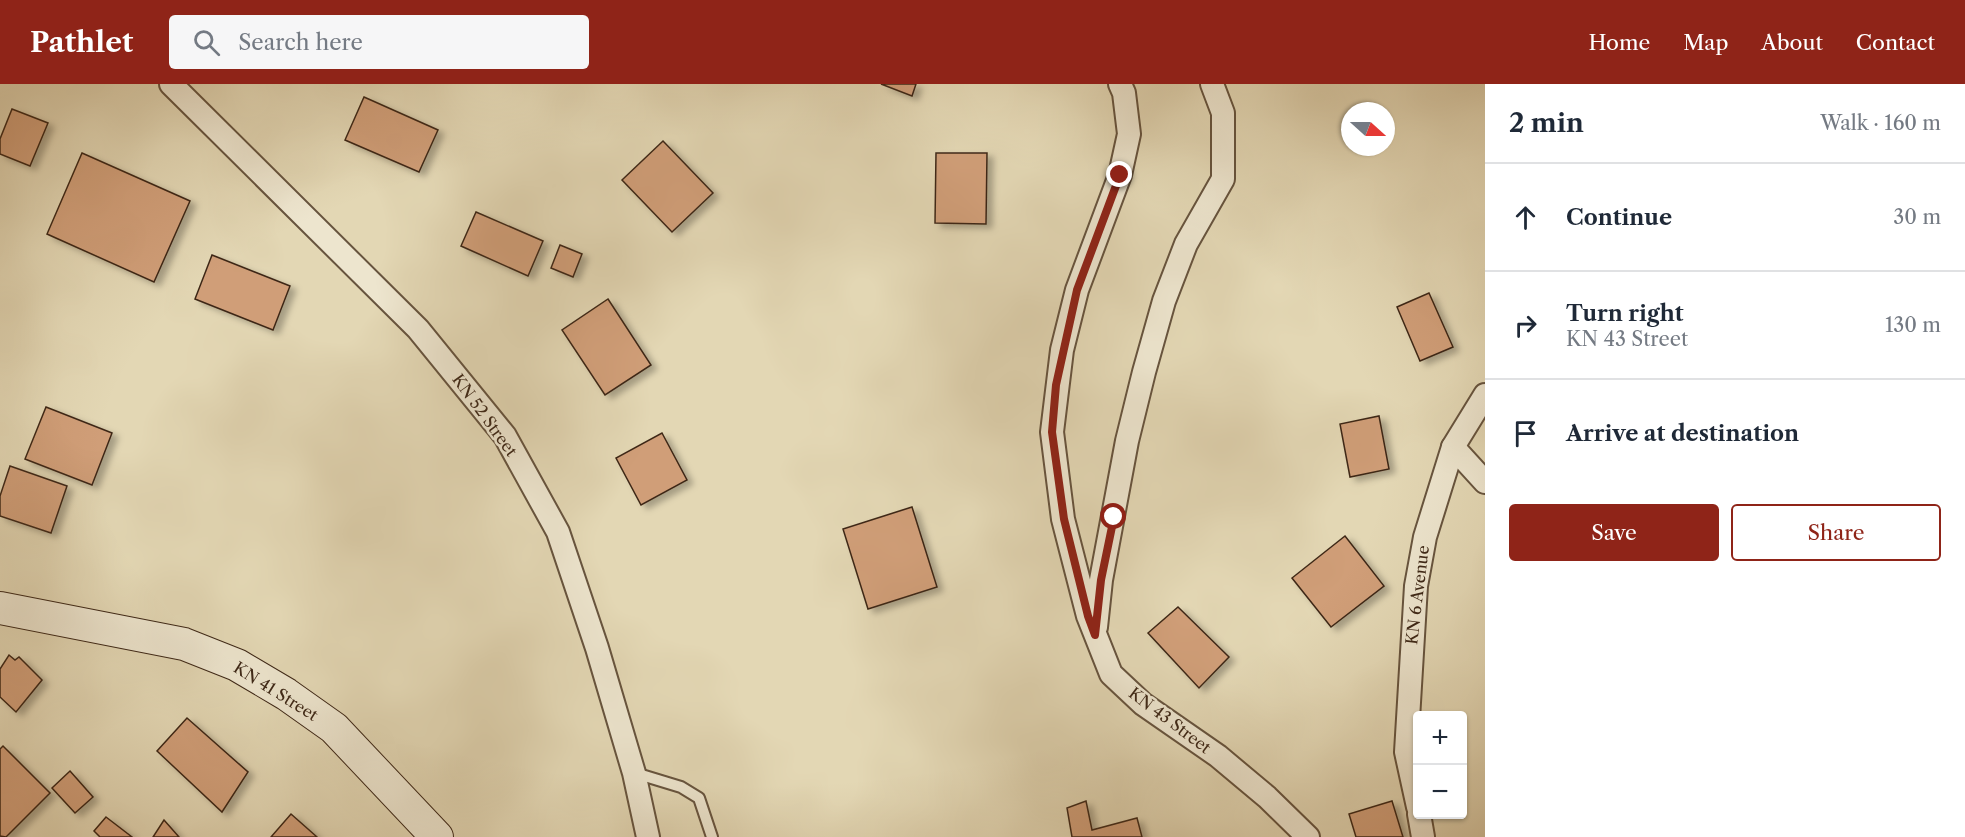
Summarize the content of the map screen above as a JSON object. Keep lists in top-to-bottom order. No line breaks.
{"streets":{"main road":["KN 41 Street"],"street":["KN 52 Street","KN 6 Avenue","KN 43 Street"]},"north":"right","page":{"header":"Pathlet","search":"Search here","nav":["Home","Map","About","Contact"],"heading":["2 min","Walk · 160 m"],"list":[["Continue","30 m"],["Turn right","KN 43 Street","130 m"],"Arrive at destination"],"buttons":["Save","Share"],"map_buttons":["+","−"]}}
